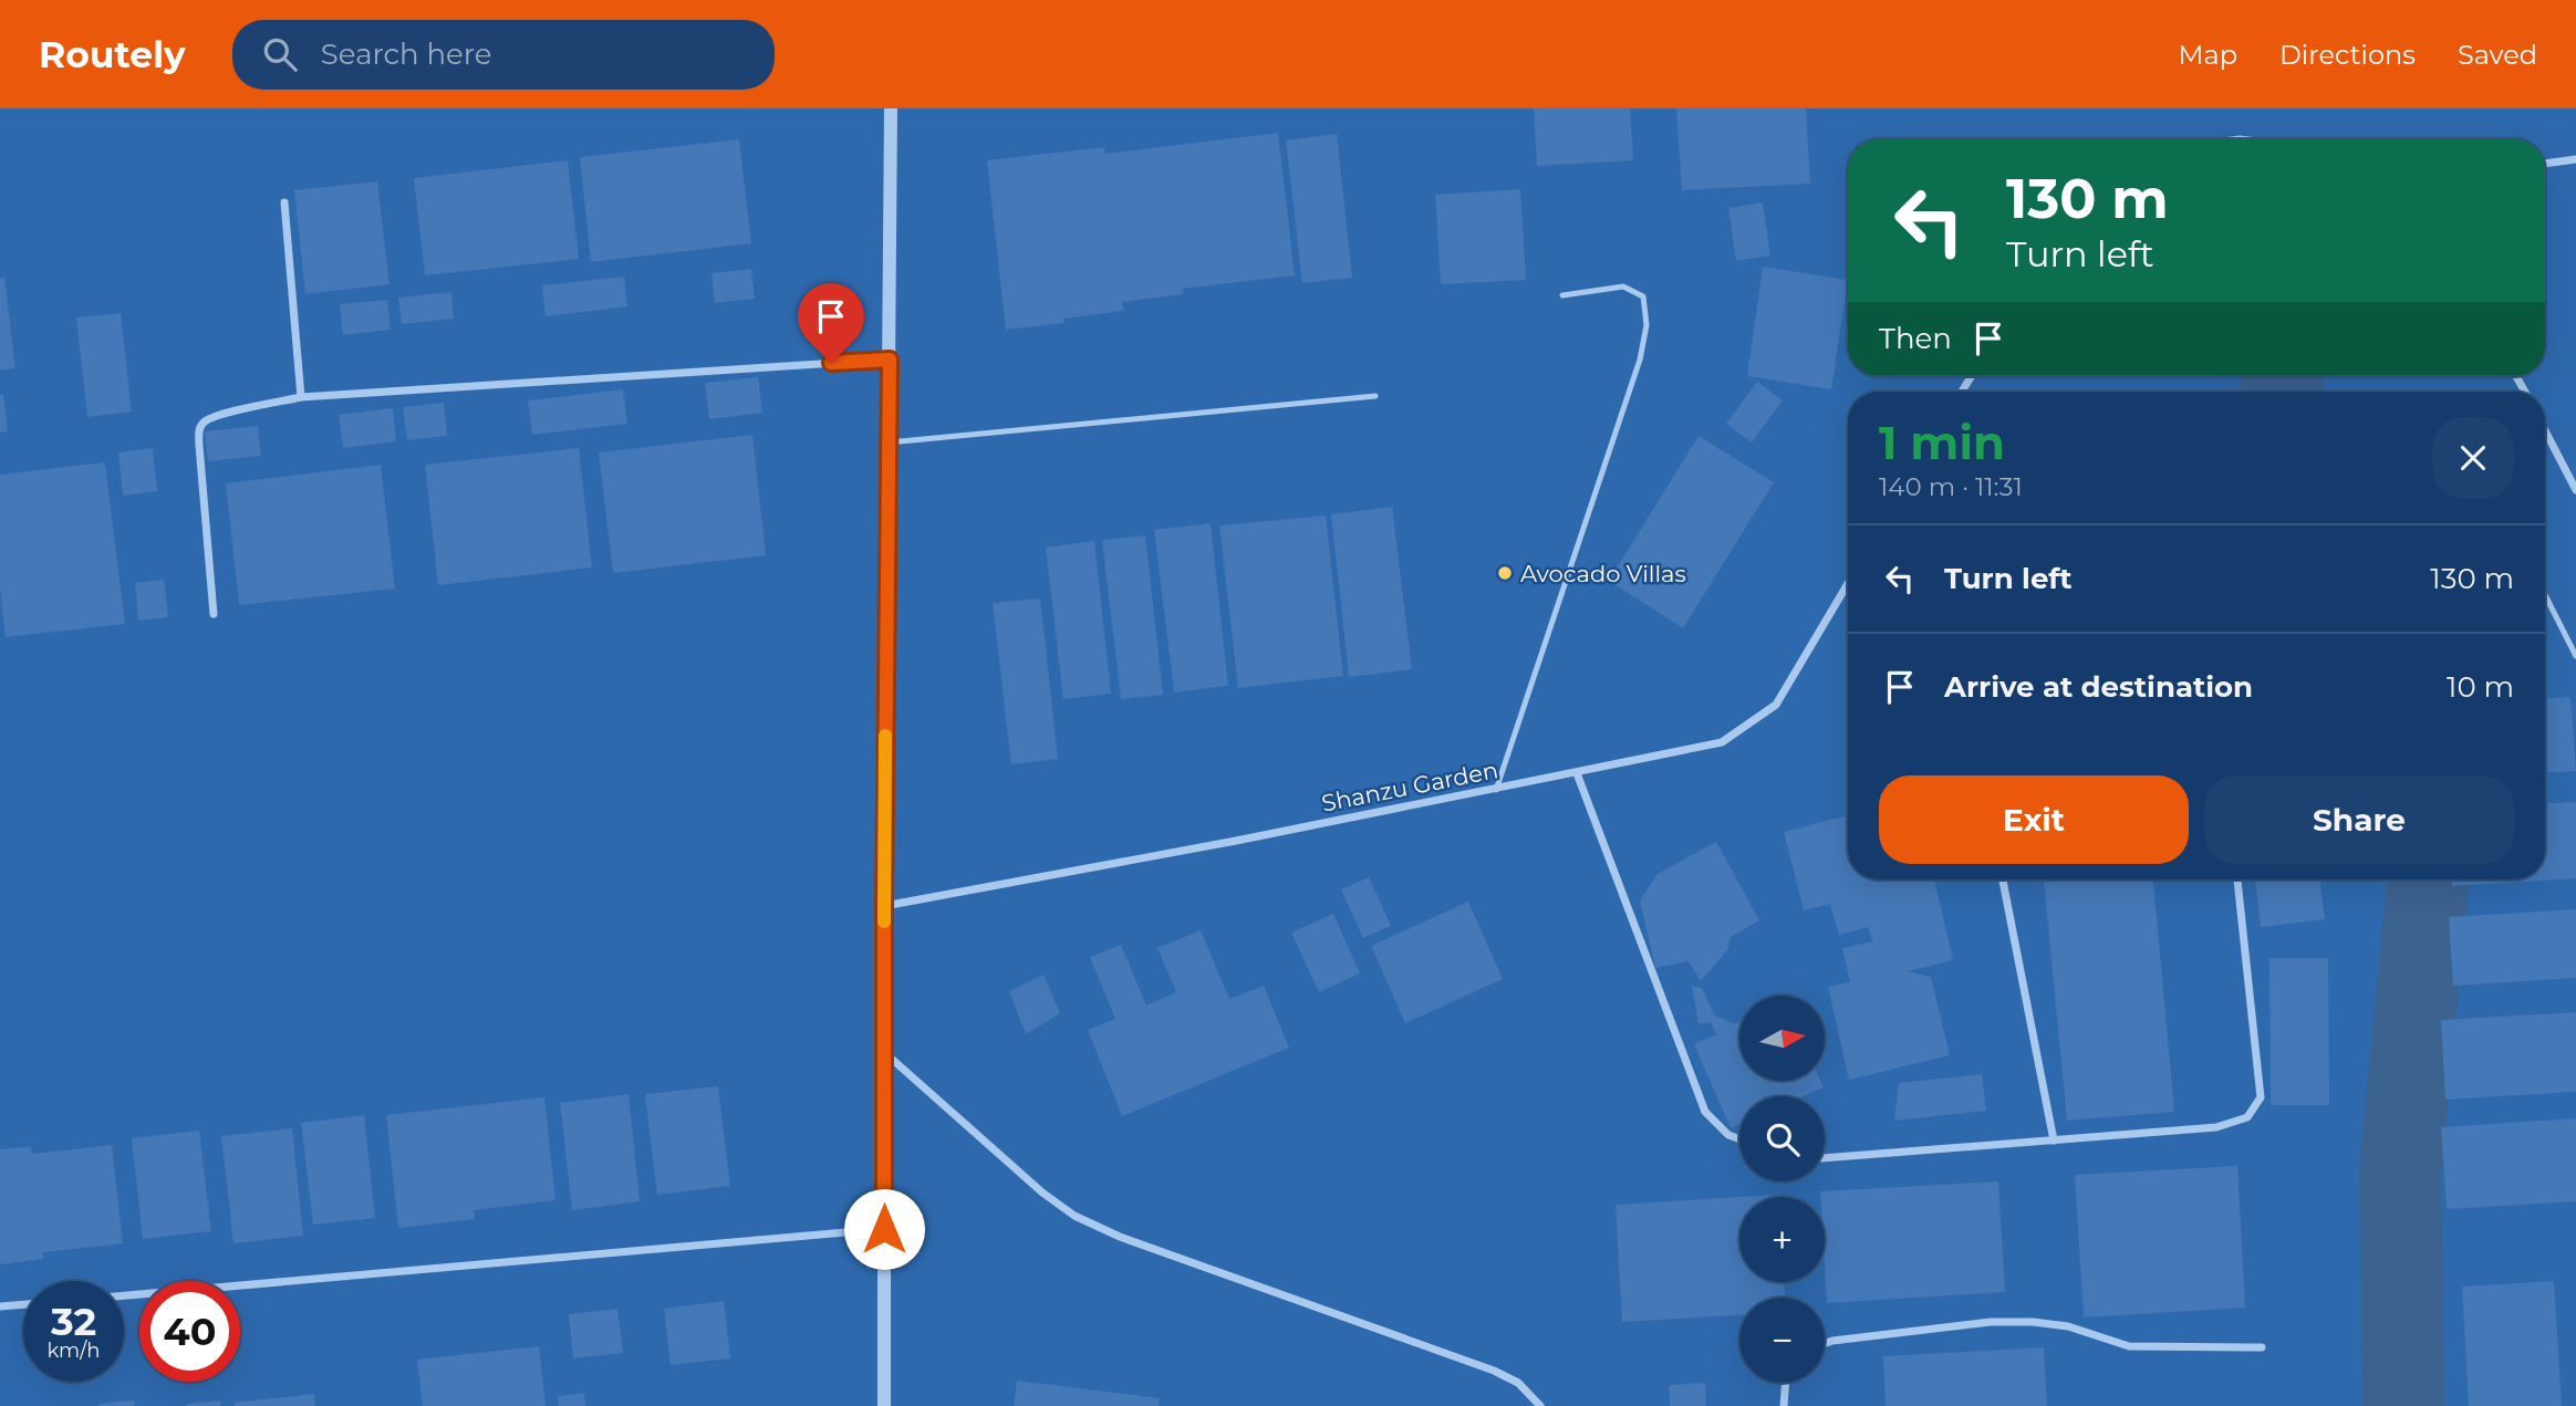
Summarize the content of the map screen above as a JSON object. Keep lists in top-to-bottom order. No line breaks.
{"streets":{"street":["Shanzu Garden"]},"places":["Avocado Villas"],"north":"right","page":{"header":"Routely","search":"Search here","nav":["Map","Directions","Saved"],"turn":["130 m","Turn left"],"then":"Then","heading":["1 min","140 m · 11:31"],"list":[{"name":"Turn left","value":"130 m"},{"name":"Arrive at destination","value":"10 m"}],"buttons":["Exit","Share"],"map_buttons":["+","−"],"speed":"32 km/h","limit":"40"}}
